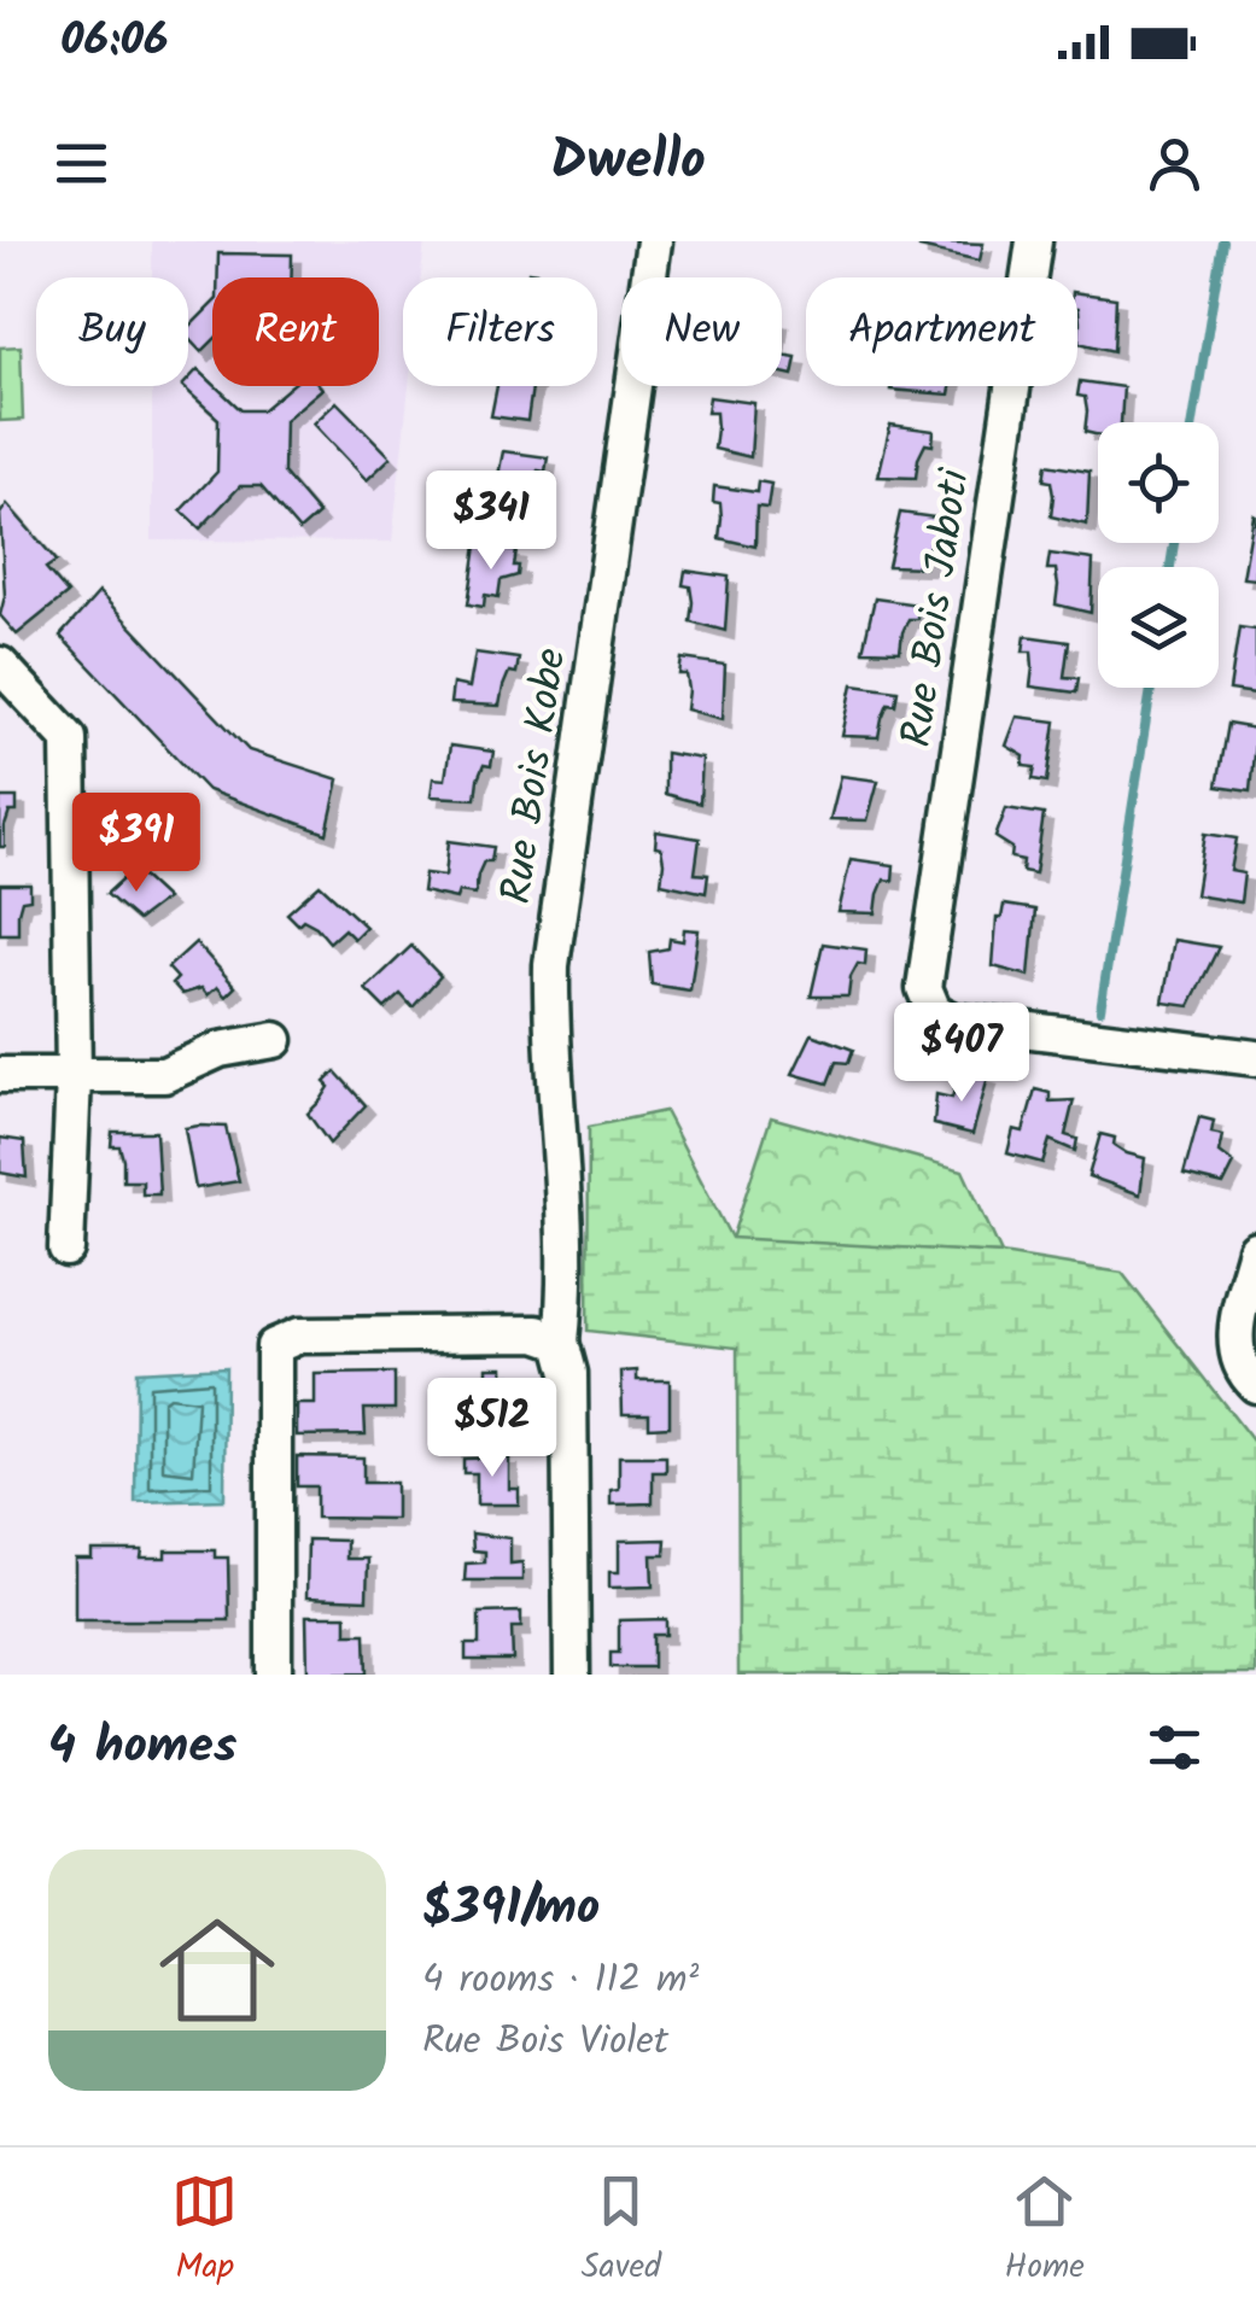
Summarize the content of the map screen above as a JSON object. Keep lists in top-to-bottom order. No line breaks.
{"streets":{"street":["Rue Bois Jaboti","Rue Bois Kobe"]},"page":{"status":"06:06","header":"Dwello","chip":["Buy","Rent","Filters","New","Apartment"],"price":["$341","$391","$407","$512"],"heading":"4 homes","list":[{"name":"$391/mo","note":"4 rooms · 112 m² · Rue Bois Violet"}],"tabs":["Map","Saved","Home"]}}
